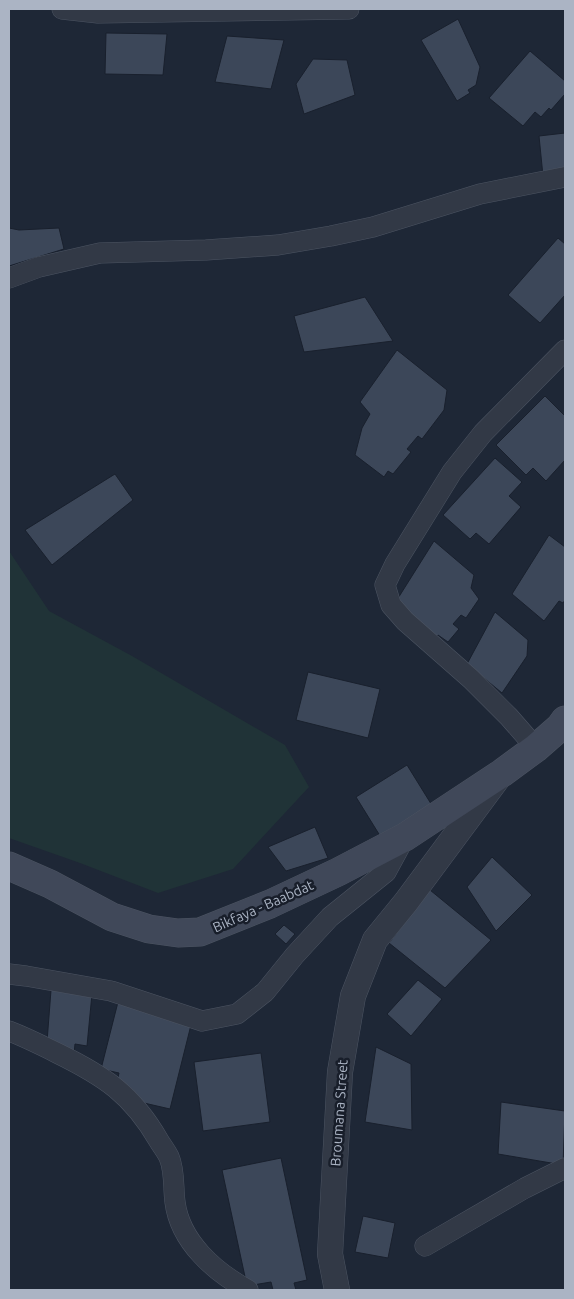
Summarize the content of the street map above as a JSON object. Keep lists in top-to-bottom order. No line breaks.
{"streets":{"main road":["Bikfaya - Baabdat"],"street":["Broumana Street"]},"crossings":[["Bikfaya - Baabdat","Broumana Street"]]}
